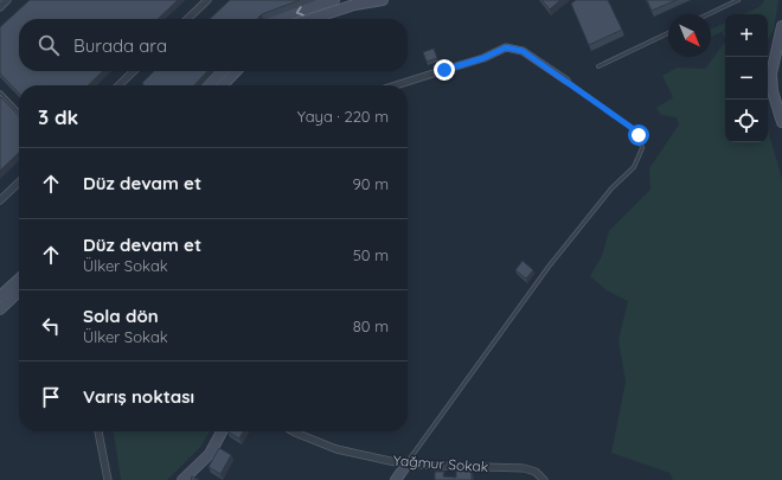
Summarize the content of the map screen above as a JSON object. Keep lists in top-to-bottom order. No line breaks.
{"streets":{"street":["Yağmur Sokak"]},"north":"bottom right","page":{"map_buttons":["+","−"],"search":"Burada ara","heading":["3 dk","Yaya · 220 m"],"list":[["Düz devam et","90 m"],["Düz devam et","Ülker Sokak","50 m"],["Sola dön","Ülker Sokak","80 m"],"Varış noktası"]}}
